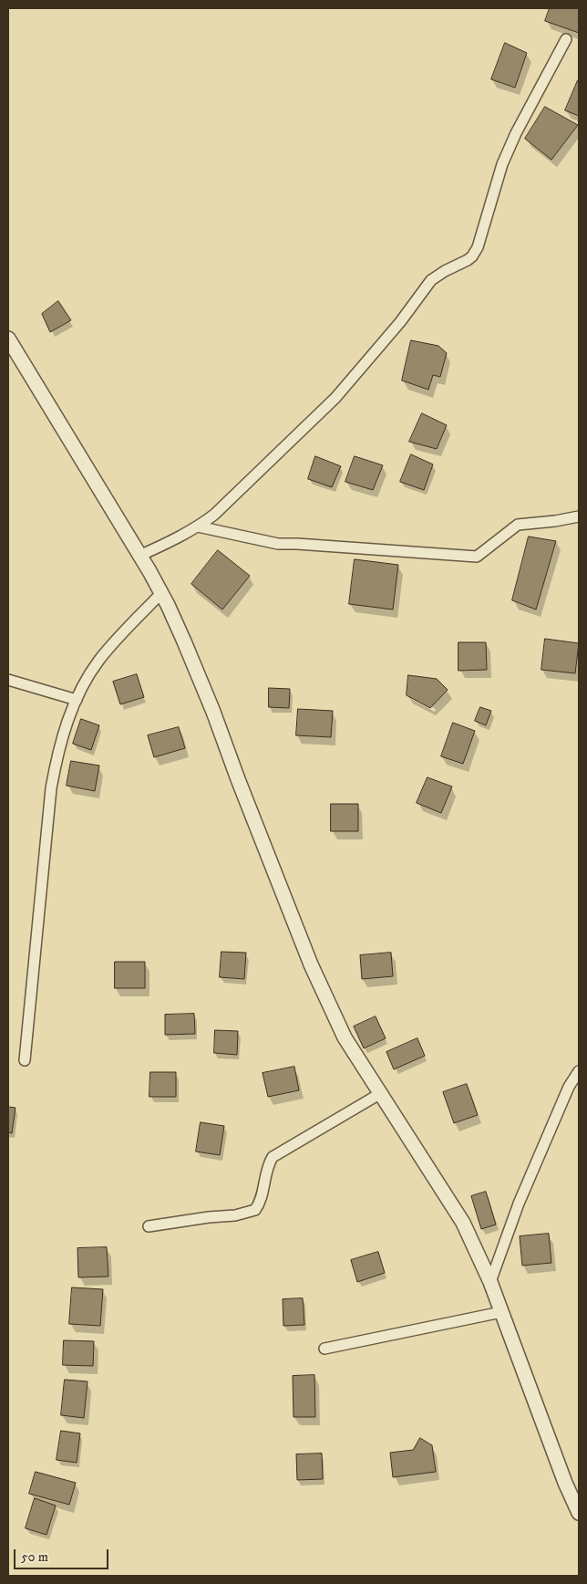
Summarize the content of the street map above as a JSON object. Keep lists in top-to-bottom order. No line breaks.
{"scale_bar":"50 m"}
